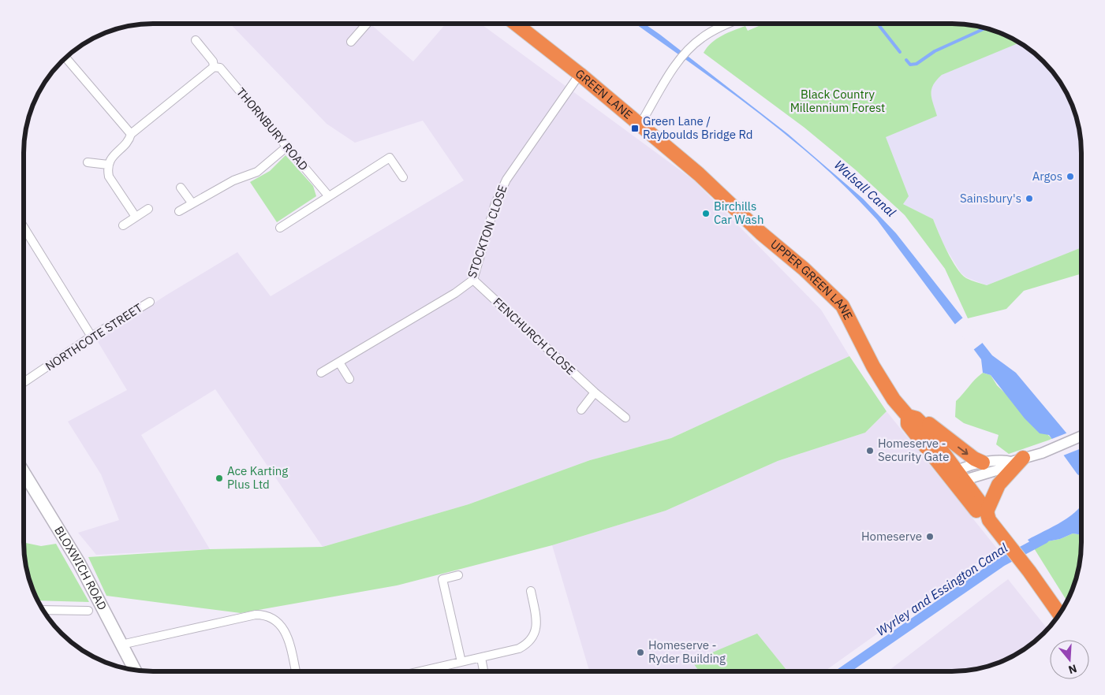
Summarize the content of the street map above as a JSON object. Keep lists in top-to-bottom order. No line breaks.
{"streets":{"highway":["GREEN LANE","UPPER GREEN LANE"],"main road":["BLOXWICH ROAD"],"street":["THORNBURY ROAD","STOCKTON CLOSE","FENCHURCH CLOSE","NORTHCOTE STREET"]},"crossings":[["GREEN LANE","STOCKTON CLOSE"],["GREEN LANE","UPPER GREEN LANE"],["STOCKTON CLOSE","FENCHURCH CLOSE"]],"water":["Walsall Canal","Wyrley and Essington Canal"],"parks":["Black Country Millennium Forest"],"places":{"transit":["Green Lane / Rayboulds Bridge Rd"],"other":["Argos","Sainsbury's","Birchills Car Wash","Homeserve - Security Gate","Ace Karting Plus Ltd","Homeserve","Homeserve - Ryder Building"]},"north":"bottom"}
